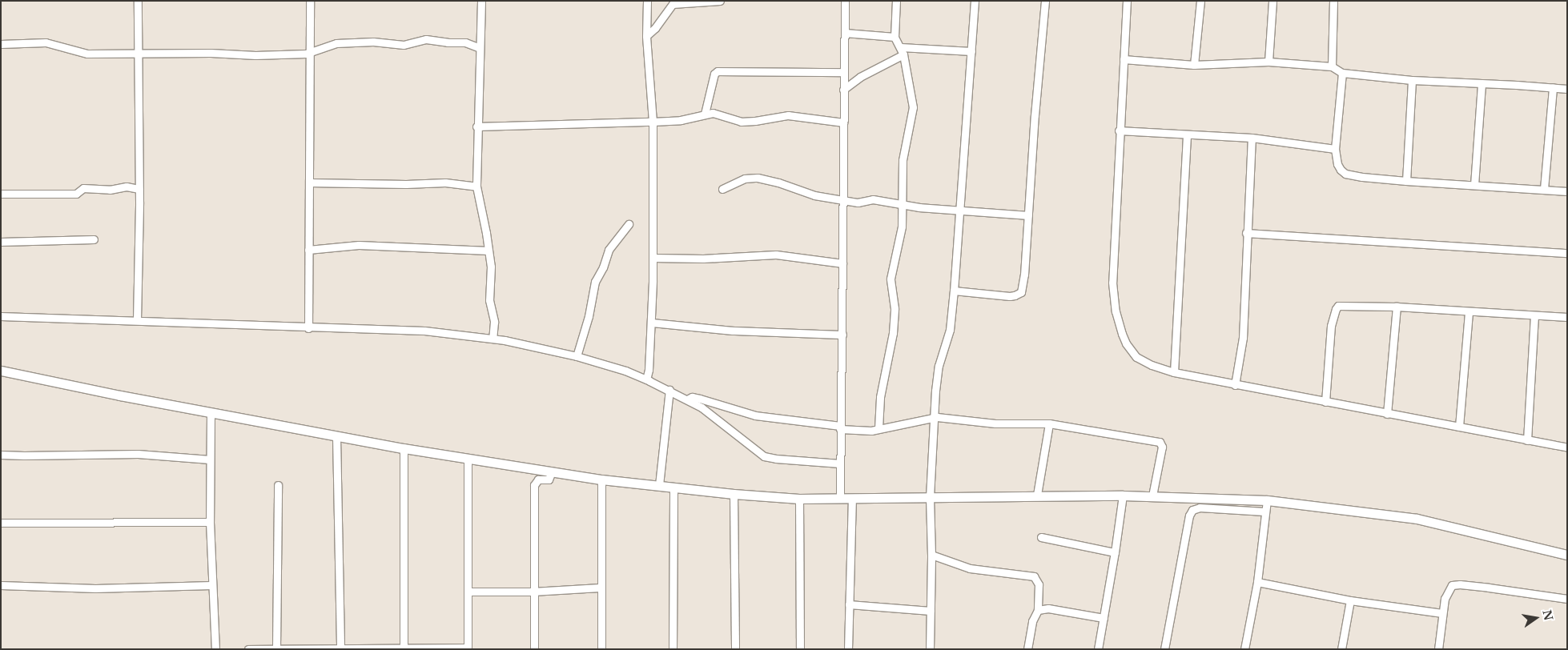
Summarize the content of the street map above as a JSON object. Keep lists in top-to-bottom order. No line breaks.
{"north":"right"}
